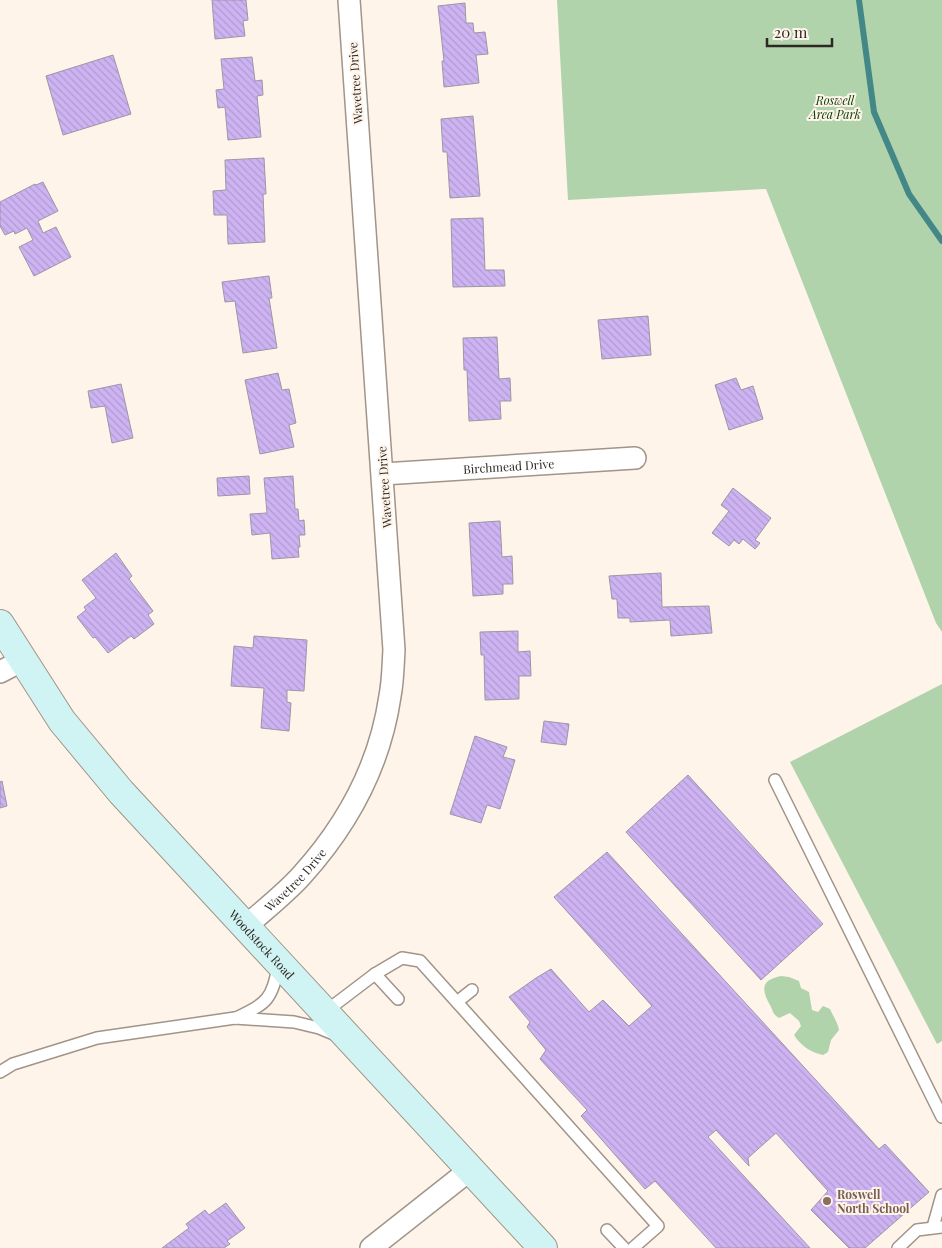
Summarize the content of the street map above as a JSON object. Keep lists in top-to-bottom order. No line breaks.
{"streets":{"street":["Wavetree Drive","Birchmead Drive","Woodstock Road"]},"crossings":[["Wavetree Drive","Birchmead Drive"],["Wavetree Drive","Woodstock Road"]],"parks":["Roswell Area Park"],"places":["Roswell North School"],"scale_bar":"20 m"}
